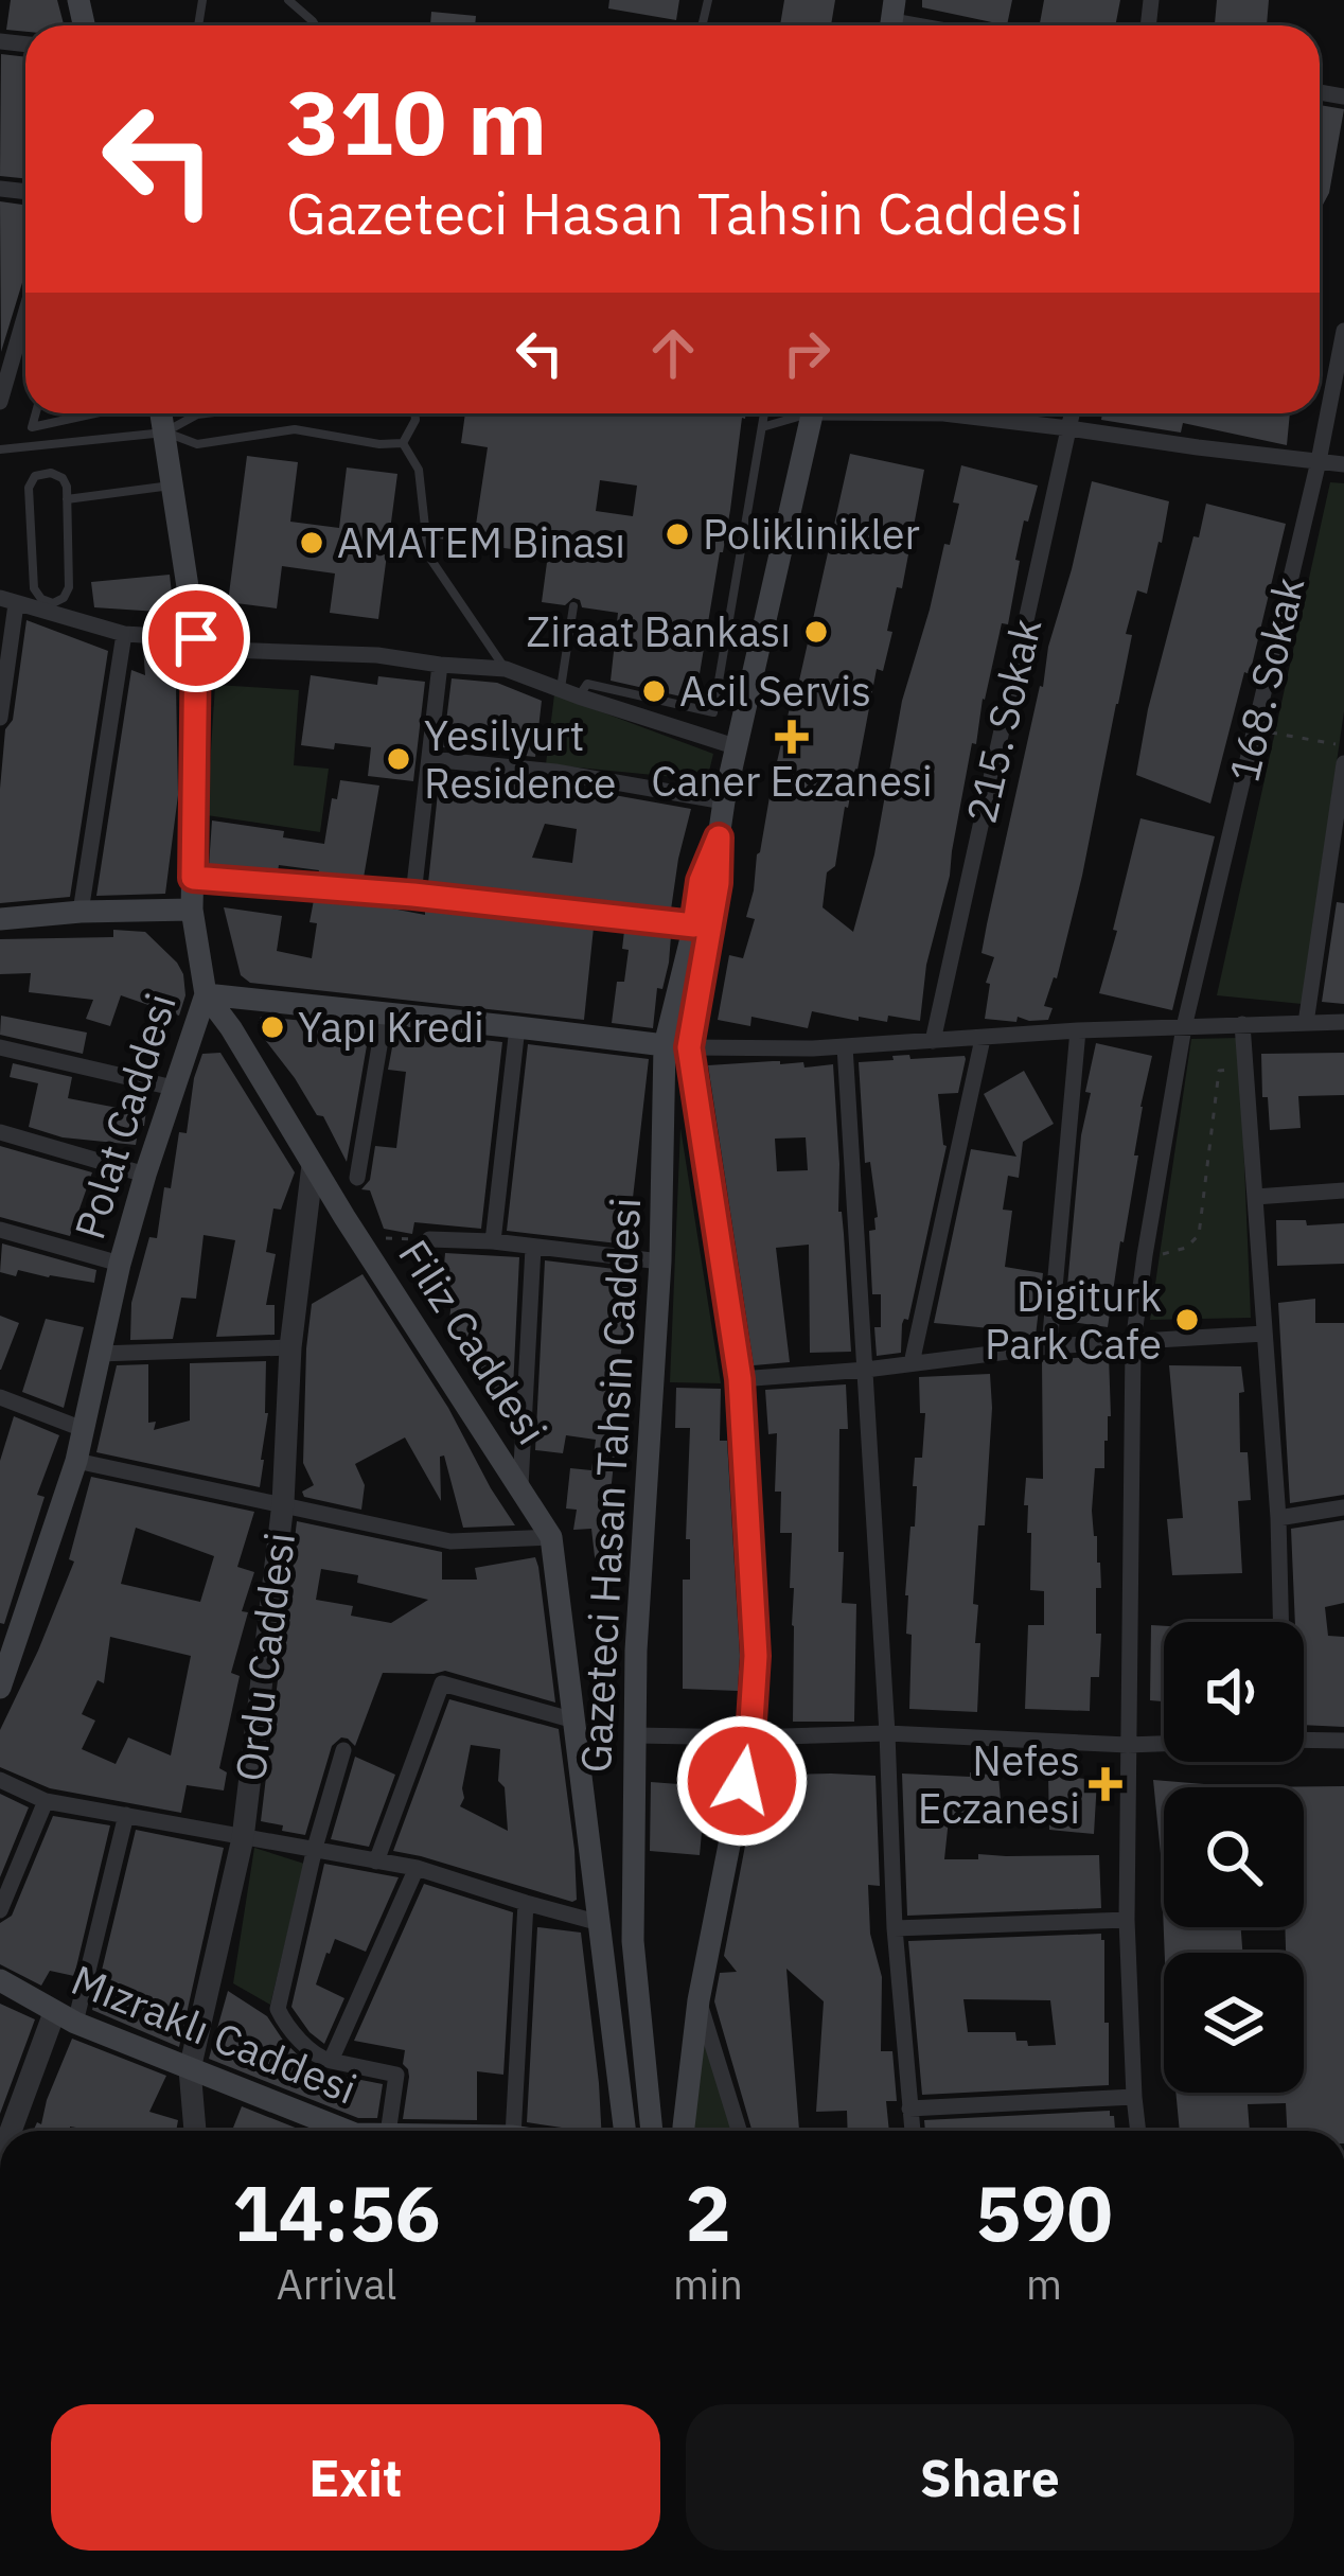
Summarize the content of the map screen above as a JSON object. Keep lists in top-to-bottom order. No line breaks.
{"streets":{"main road":["Polat Caddesi","Filiz Caddesi","Gazeteci Hasan Tahsin Caddesi","Mızraklı Caddesi"],"street":["168. Sokak","215. Sokak","Ordu Caddesi"]},"crossings":[["Polat Caddesi","Filiz Caddesi"],["Filiz Caddesi","Ordu Caddesi"],["Ordu Caddesi","Mızraklı Caddesi"]],"places":{"other":["Poliklinikler","AMATEM Binası","Ziraat Bankası","Acil Servis","Yesilyurt Residence","Yapı Kredi","Digiturk Park Cafe"],"health":["Caner Eczanesi","Nefes Eczanesi"]},"page":{"turn":["310 m","Gazeteci Hasan Tahsin Caddesi"],"eta":["14:56","Arrival","2","min","590","m"],"buttons":["Exit","Share"]}}
